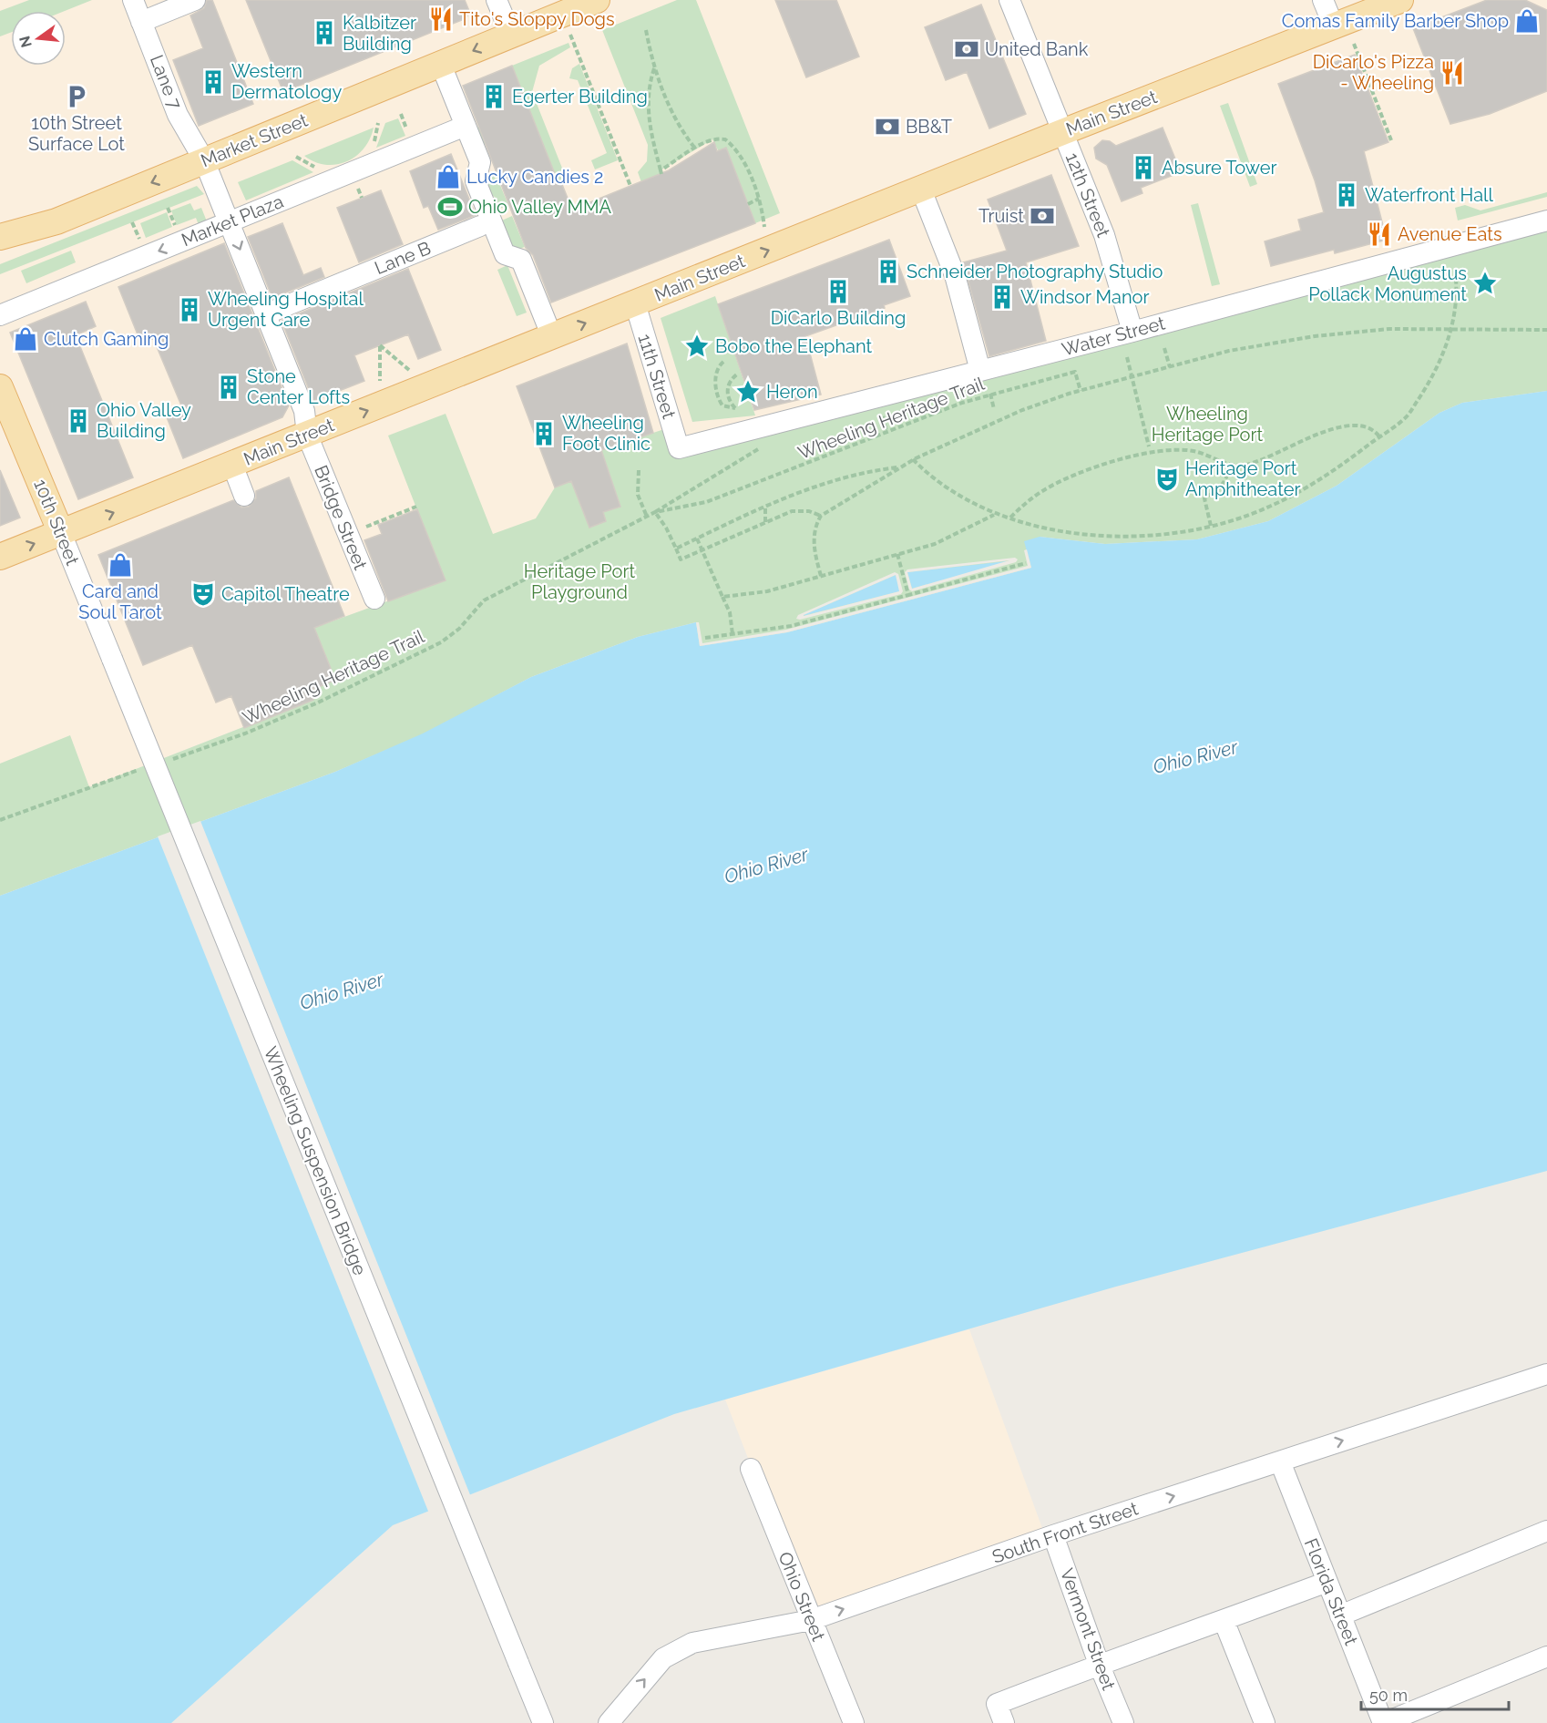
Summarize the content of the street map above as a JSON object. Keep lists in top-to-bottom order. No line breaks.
{"streets":{"main road":["Main Street","Market Street","10th Street"],"street":["Lane 7","12th Street","Market Plaza","Lane B","Water Street","11th Street","Bridge Street","Wheeling Suspension Bridge","South Front Street","Florida Street","Ohio Street","Vermont Street"],"path":["Wheeling Heritage Trail"]},"crossings":[["Lane 7","Market Street"],["Lane 7","Bridge Street"],["Main Street","12th Street"],["Main Street","11th Street"],["Main Street","Bridge Street"],["Main Street","10th Street"],["Market Street","Bridge Street"],["12th Street","Water Street"],["Market Plaza","Bridge Street"],["Lane B","Bridge Street"],["Water Street","11th Street"],["10th Street","Wheeling Suspension Bridge"],["South Front Street","Florida Street"],["South Front Street","Ohio Street"],["South Front Street","Vermont Street"]],"one_way":["Main Street","Market Street","Market Plaza"],"water":["Ohio River"],"parks":["Wheeling Heritage Port","Heritage Port Playground"],"places":{"restaurant":["Tito's Sloppy Dogs","DiCarlo's Pizza - Wheeling","Avenue Eats"],"shop":["Comas Family Barber Shop","Lucky Candies 2","Clutch Gaming","Card and Soul Tarot"],"building":["Kalbitzer Building","Western Dermatology","Egerter Building","Absure Tower","Waterfront Hall","Schneider Photography Studio","DiCarlo Building","Windsor Manor","Wheeling Hospital Urgent Care","Stone Center Lofts","Ohio Valley Building","Wheeling Foot Clinic"],"bank":["United Bank","BB&T","Truist"],"parking":["10th Street Surface Lot"],"sports":["Ohio Valley MMA"],"place":["Augustus Pollack Monument","Bobo the Elephant","Heron"],"theatre":["Heritage Port Amphitheater","Capitol Theatre"]},"scale_bar":"50 m","north":"left"}
